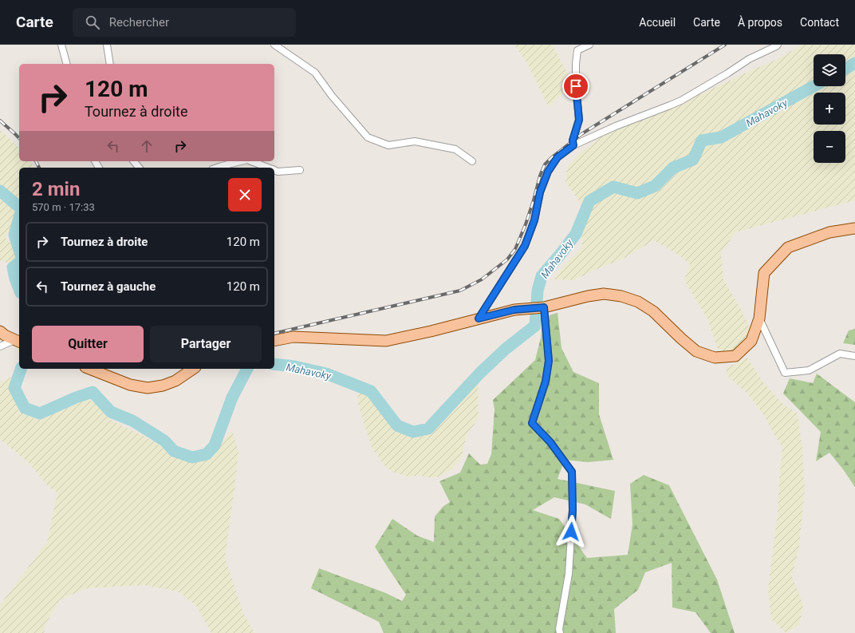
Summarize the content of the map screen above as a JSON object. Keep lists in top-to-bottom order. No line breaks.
{"water":["Mahavoky"],"page":{"header":"Carte","search":"Rechercher","nav":["Accueil","Carte","À propos","Contact"],"map_buttons":["+","−"],"turn":["120 m","Tournez à droite"],"heading":["2 min","570 m · 17:33"],"list":[{"name":"Tournez à droite","value":"120 m"},{"name":"Tournez à gauche","value":"120 m"}],"buttons":["Quitter","Partager"]}}
